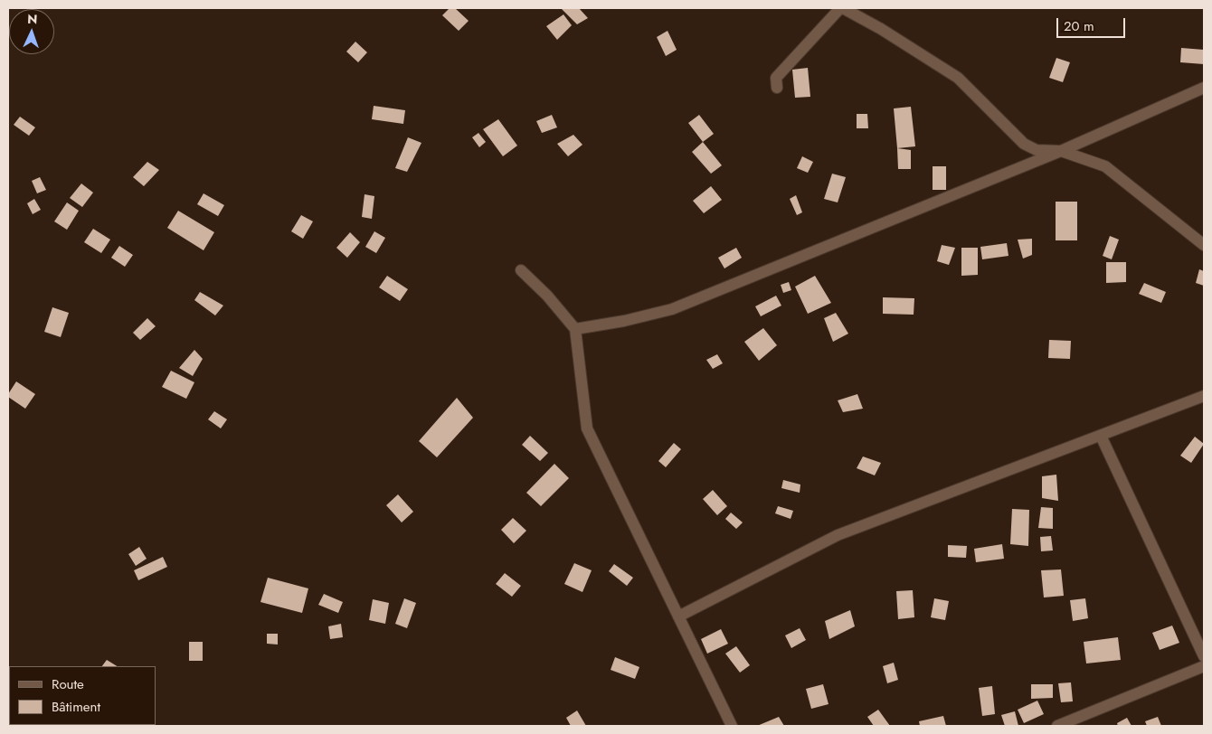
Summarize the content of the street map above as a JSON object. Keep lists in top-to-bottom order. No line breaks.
{"legend":["Route","Bâtiment"],"scale_bar":"20 m","north":"top"}
